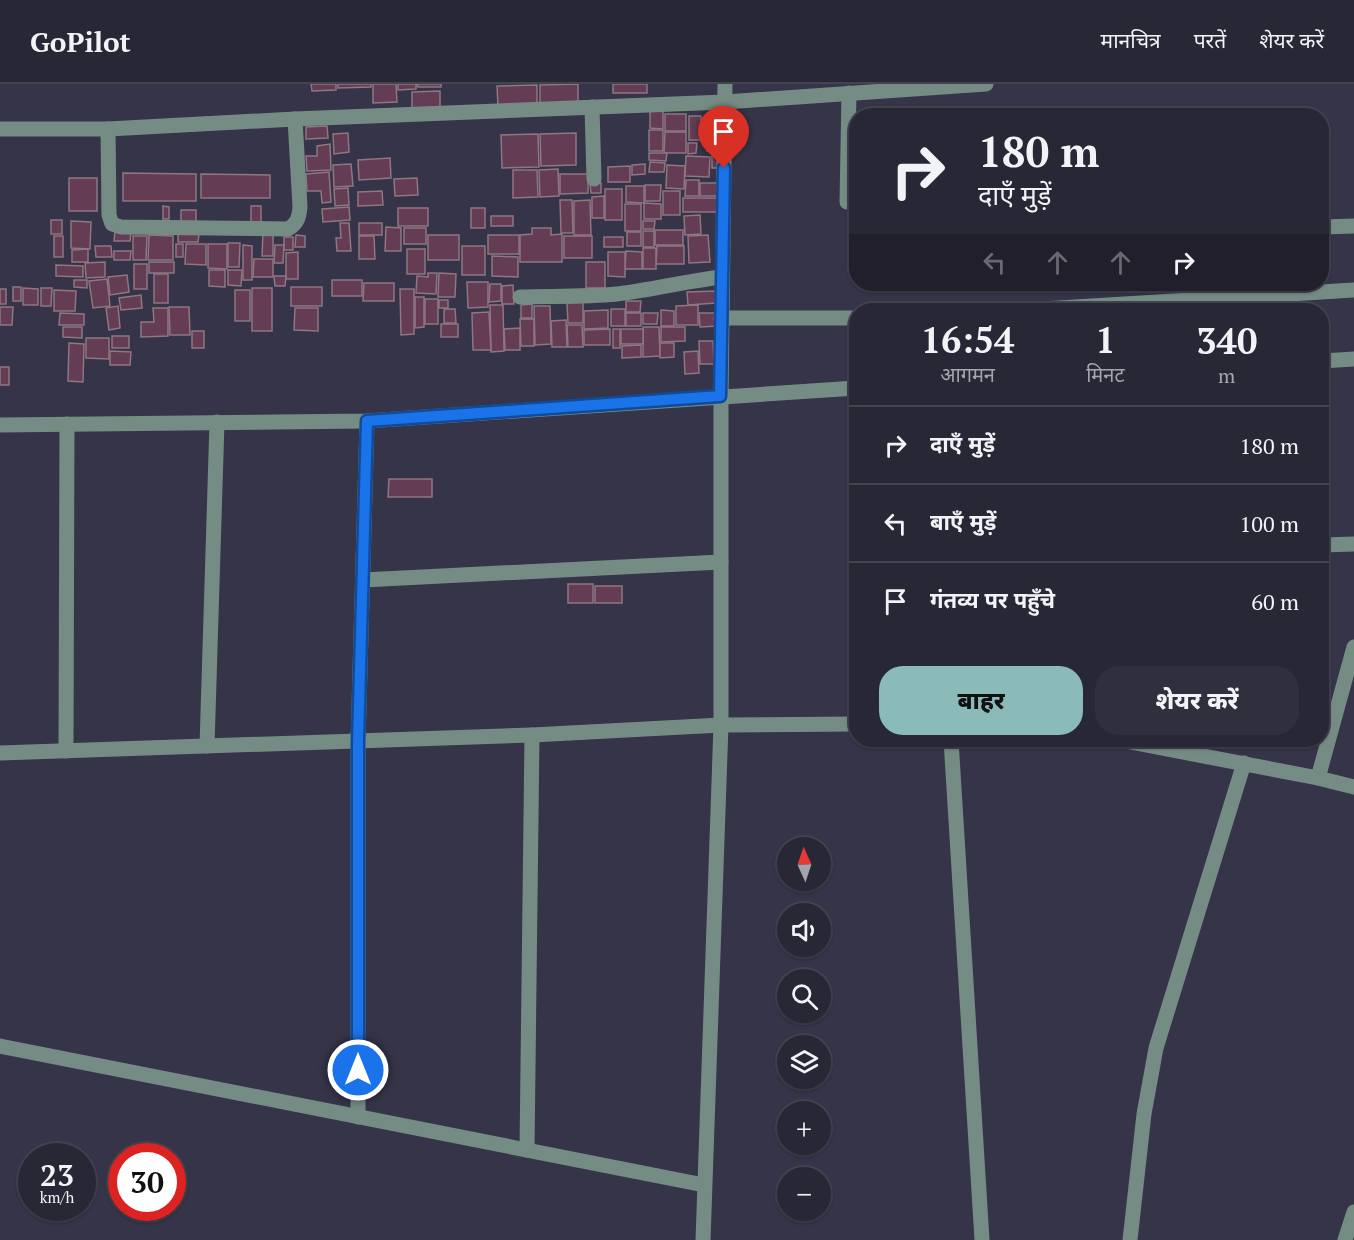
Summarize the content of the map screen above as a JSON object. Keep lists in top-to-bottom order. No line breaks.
{"north":"top","page":{"header":"GoPilot","nav":["मानचित्र","परतें","शेयर करें"],"turn":["180 m","दाएँ मुड़ें"],"eta":["16:54","आगमन","1","मिनट","340","m"],"list":[{"name":"दाएँ मुड़ें","value":"180 m"},{"name":"बाएँ मुड़ें","value":"100 m"},{"name":"गंतव्य पर पहुँचे","value":"60 m"}],"buttons":["बाहर","शेयर करें"],"map_buttons":["+","−"],"speed":"23 km/h","limit":"30"}}
